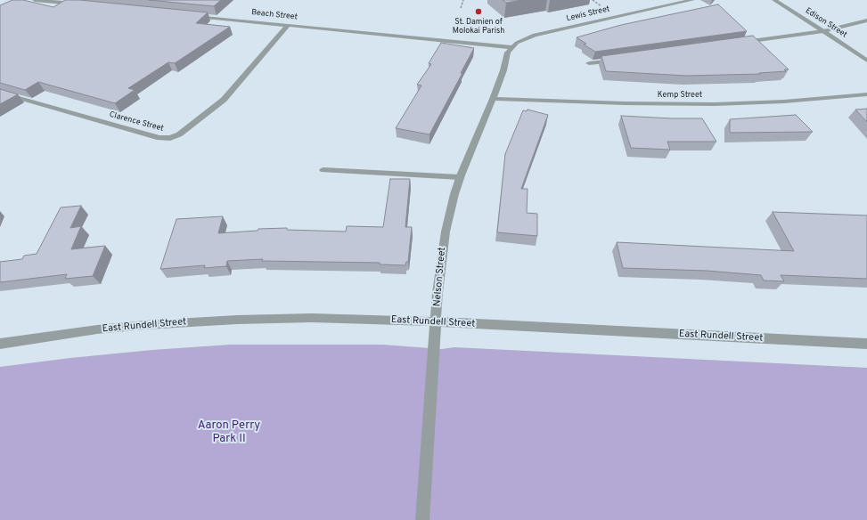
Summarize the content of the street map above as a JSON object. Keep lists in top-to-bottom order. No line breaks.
{"streets":{"street":["Lewis Street","Beach Street","Edison Street","Kemp Street","Clarence Street","Nelson Street","East Rundell Street"]},"crossings":[["Lewis Street","Beach Street"],["Lewis Street","Nelson Street"],["Beach Street","Clarence Street"],["Beach Street","Nelson Street"],["Kemp Street","Nelson Street"],["Nelson Street","East Rundell Street"]],"parks":["Aaron Perry Park II"],"places":["St. Damien of Molokai Parish"]}
